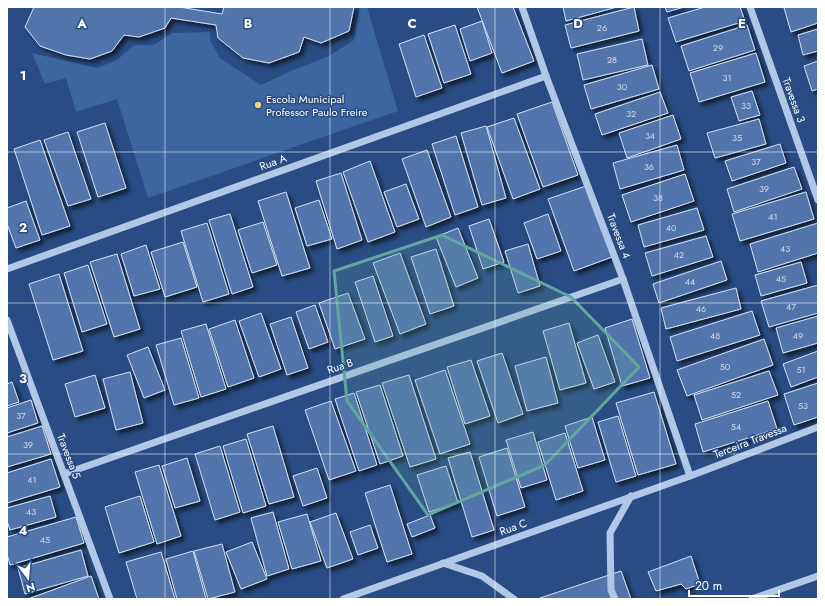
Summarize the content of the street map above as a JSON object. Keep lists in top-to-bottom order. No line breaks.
{"streets":{"street":["Travessa 3","Rua A","Travessa 4","Rua B","Terceira Travessa","Travessa 5","Rua C"]},"crossings":[["Rua A","Travessa 4"],["Travessa 4","Rua B"],["Travessa 4","Terceira Travessa"],["Travessa 4","Rua C"],["Rua B","Travessa 5"],["Terceira Travessa","Rua C"]],"places":["Escola Municipal Professor Paulo Freire"],"house_numbers":["26","29","28","31","30","33","32","34","35","37","36","39","38","41","40","43","42","45","44","47","46","48","49","50","51","52","53","37","54","39","41","43","45"],"scale_bar":"20 m","north":"bottom","grid":{"columns":["A","B","C","D","E"],"rows":["1","2","3","4"]}}
